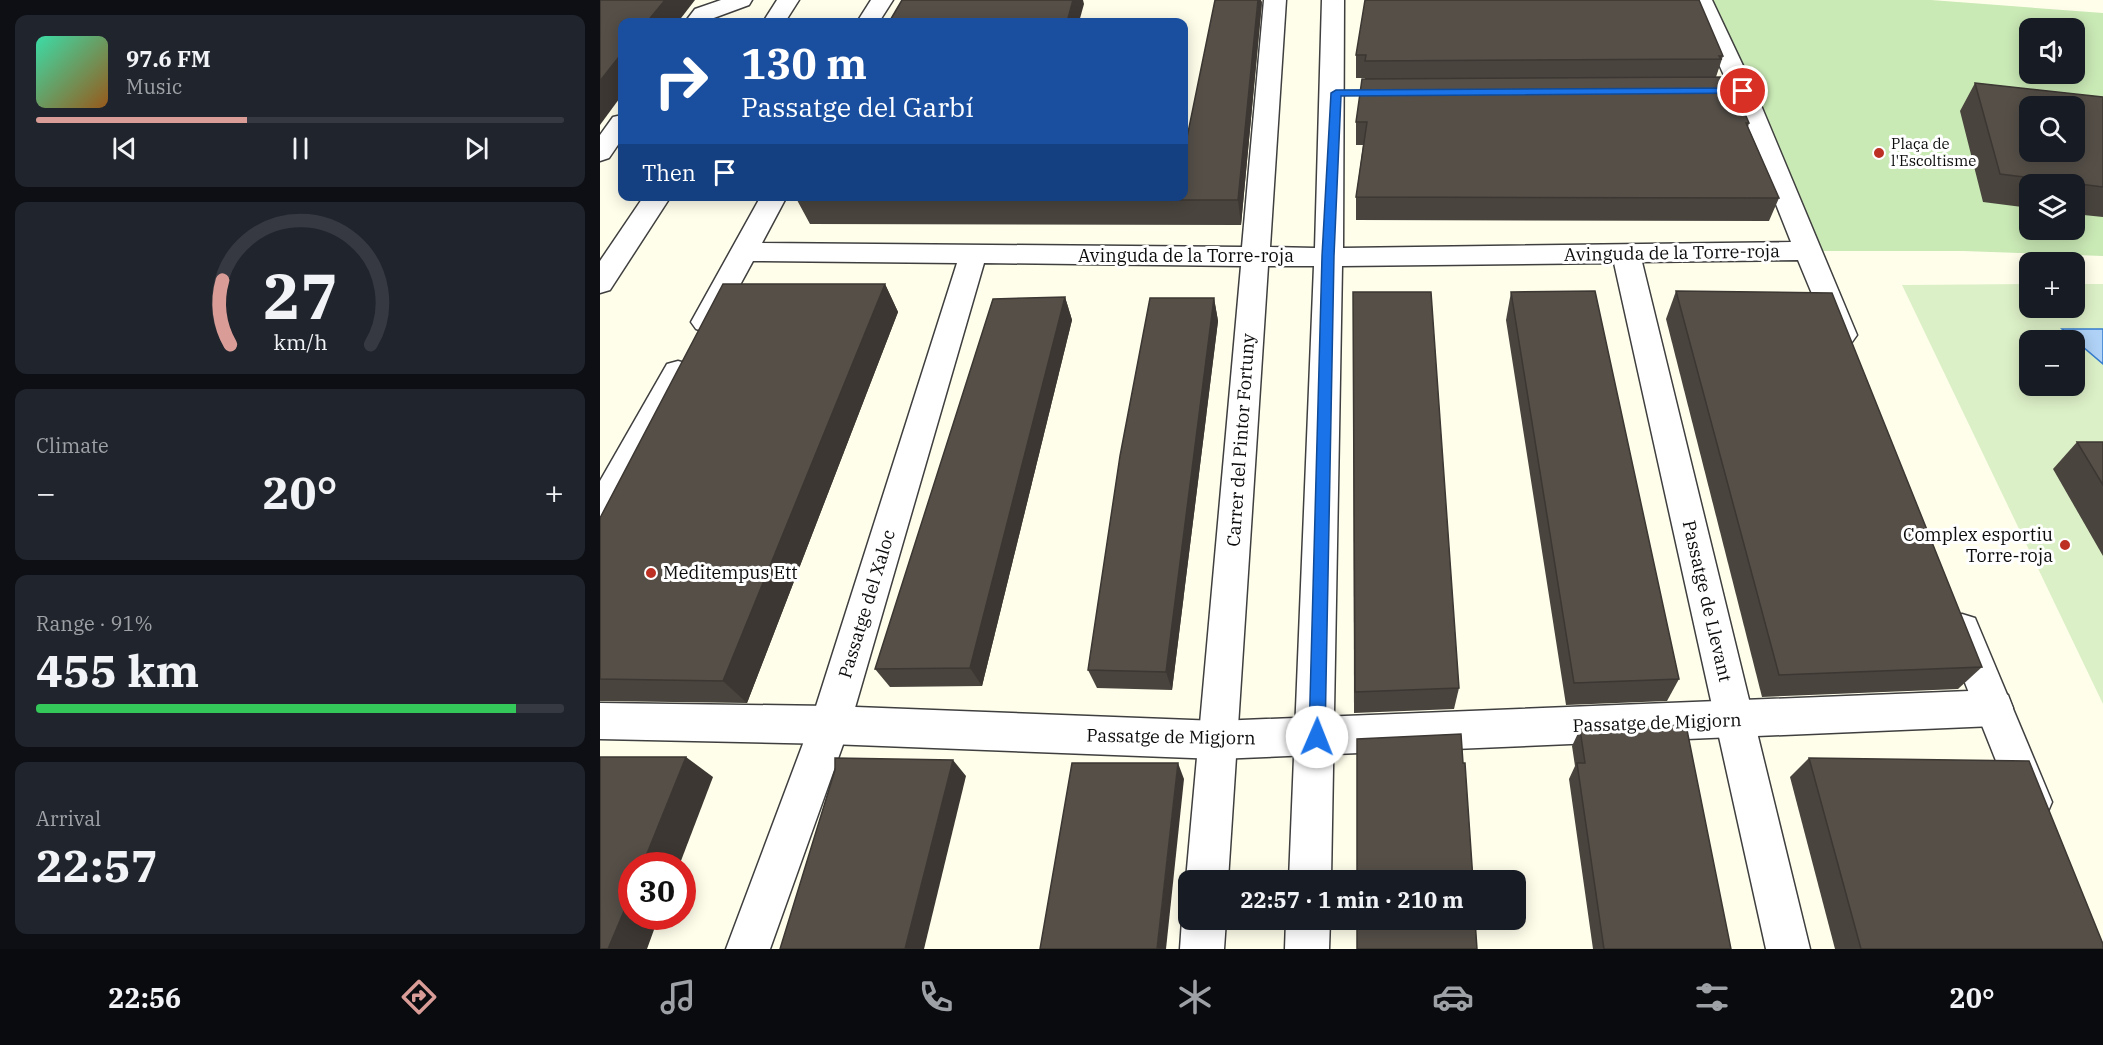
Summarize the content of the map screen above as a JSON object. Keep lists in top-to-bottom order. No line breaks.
{"streets":{"street":["Avinguda de la Torre-roja","Carrer del Pintor Fortuny","Passatge de Llevant","Passatge del Xaloc","Passatge de Migjorn"]},"crossings":[["Avinguda de la Torre-roja","Carrer del Pintor Fortuny"],["Avinguda de la Torre-roja","Passatge de Llevant"],["Avinguda de la Torre-roja","Passatge del Xaloc"],["Carrer del Pintor Fortuny","Passatge de Migjorn"],["Passatge de Llevant","Passatge de Migjorn"],["Passatge del Xaloc","Passatge de Migjorn"]],"places":["Plaça de l'Escoltisme","Complex esportiu Torre-roja","Meditempus Ett"],"page":{"map_buttons":["+","−"],"turn":["130 m","Passatge del Garbí"],"song":["97.6 FM","Music"],"then":"Then","tile":["Climate",["Range · 91%","455 km"],["Arrival","22:57"]],"heat":["−","20°","+"],"limit":"30","trip":"22:57 · 1 min · 210 m","tabs":["22:56","20°"],"gauge":["27","km/h"]}}
